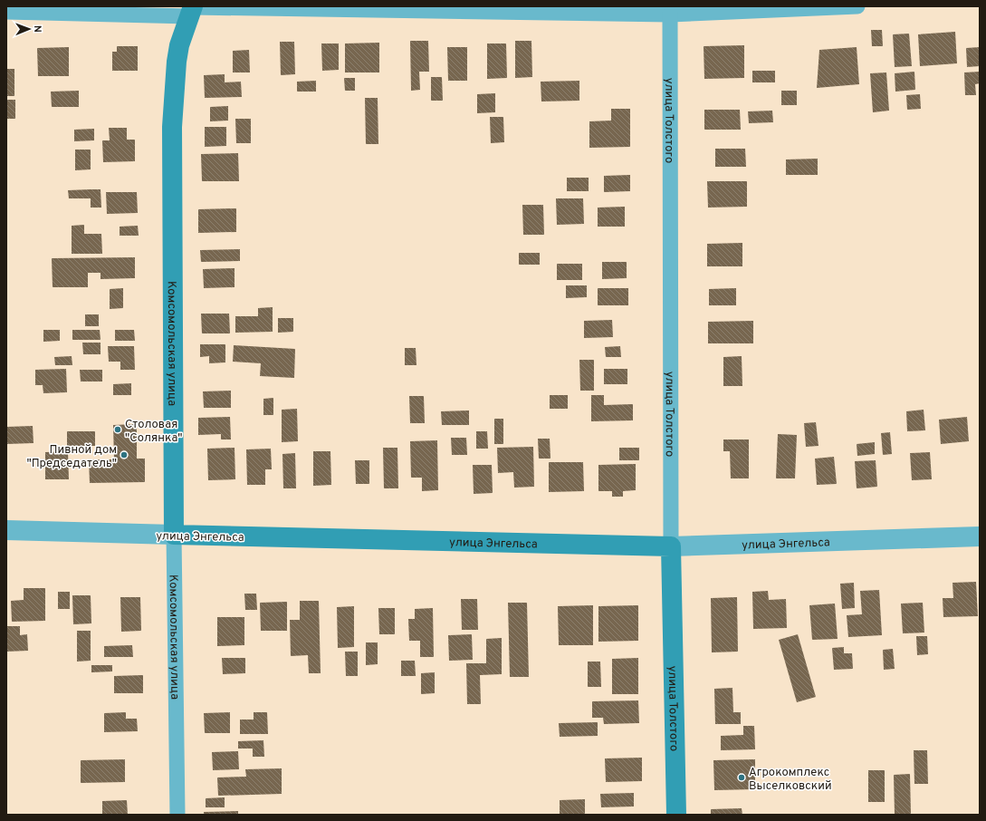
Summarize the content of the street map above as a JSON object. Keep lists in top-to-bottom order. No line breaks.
{"streets":{"main road":["улица Толстого","Комсомольская улица","улица Энгельса"]},"crossings":[["улица Толстого","улица Энгельса"],["Комсомольская улица","улица Энгельса"]],"places":["Столовая \"Солянка\"","Пивной дом \"Председатель\"","Агрокомплекс Выселковский"],"north":"right"}
